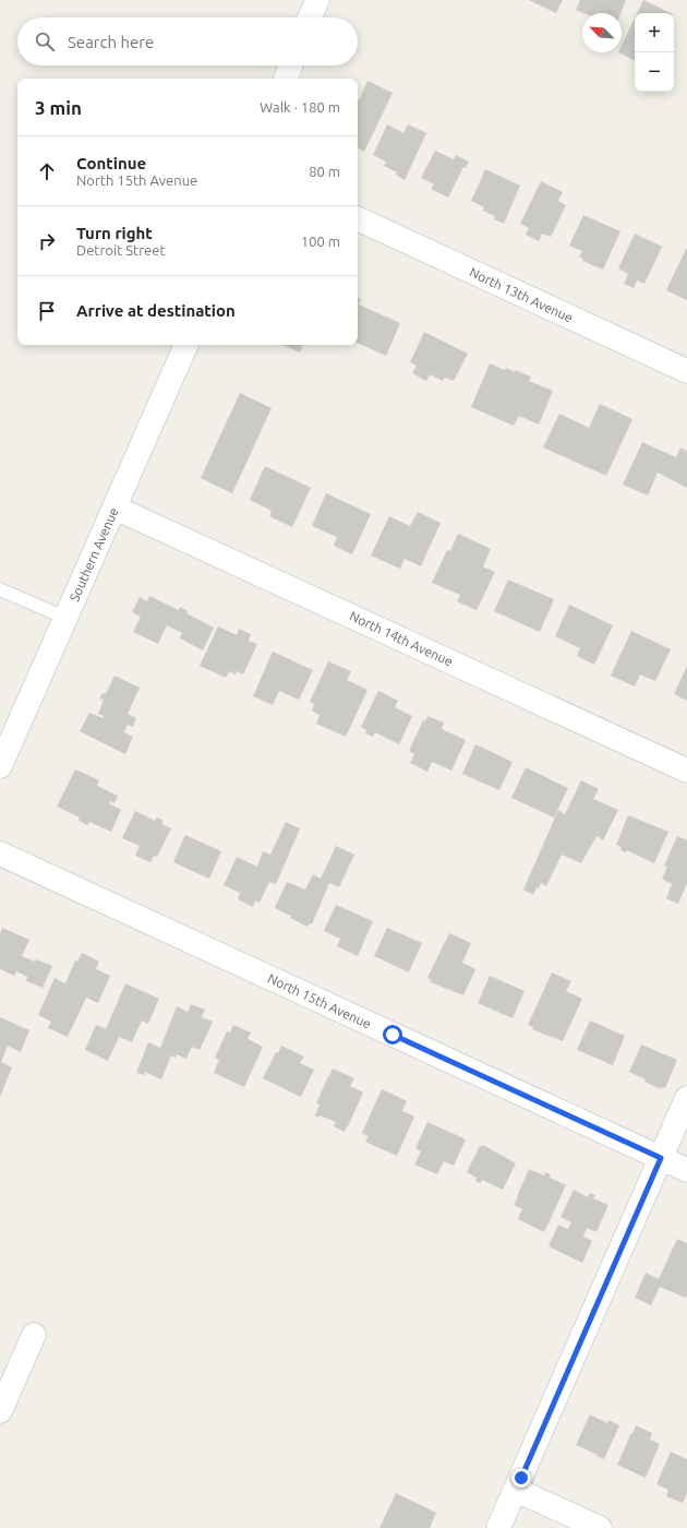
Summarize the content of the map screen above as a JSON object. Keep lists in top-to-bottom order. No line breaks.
{"streets":{"street":["North 13th Avenue","Southern Avenue","North 14th Avenue","North 15th Avenue"]},"crossings":[["Southern Avenue","North 14th Avenue"]],"north":"top left","page":{"map_buttons":["+","−"],"search":"Search here","heading":["3 min","Walk · 180 m"],"list":[["Continue","North 15th Avenue","80 m"],["Turn right","Detroit Street","100 m"],"Arrive at destination"]}}
